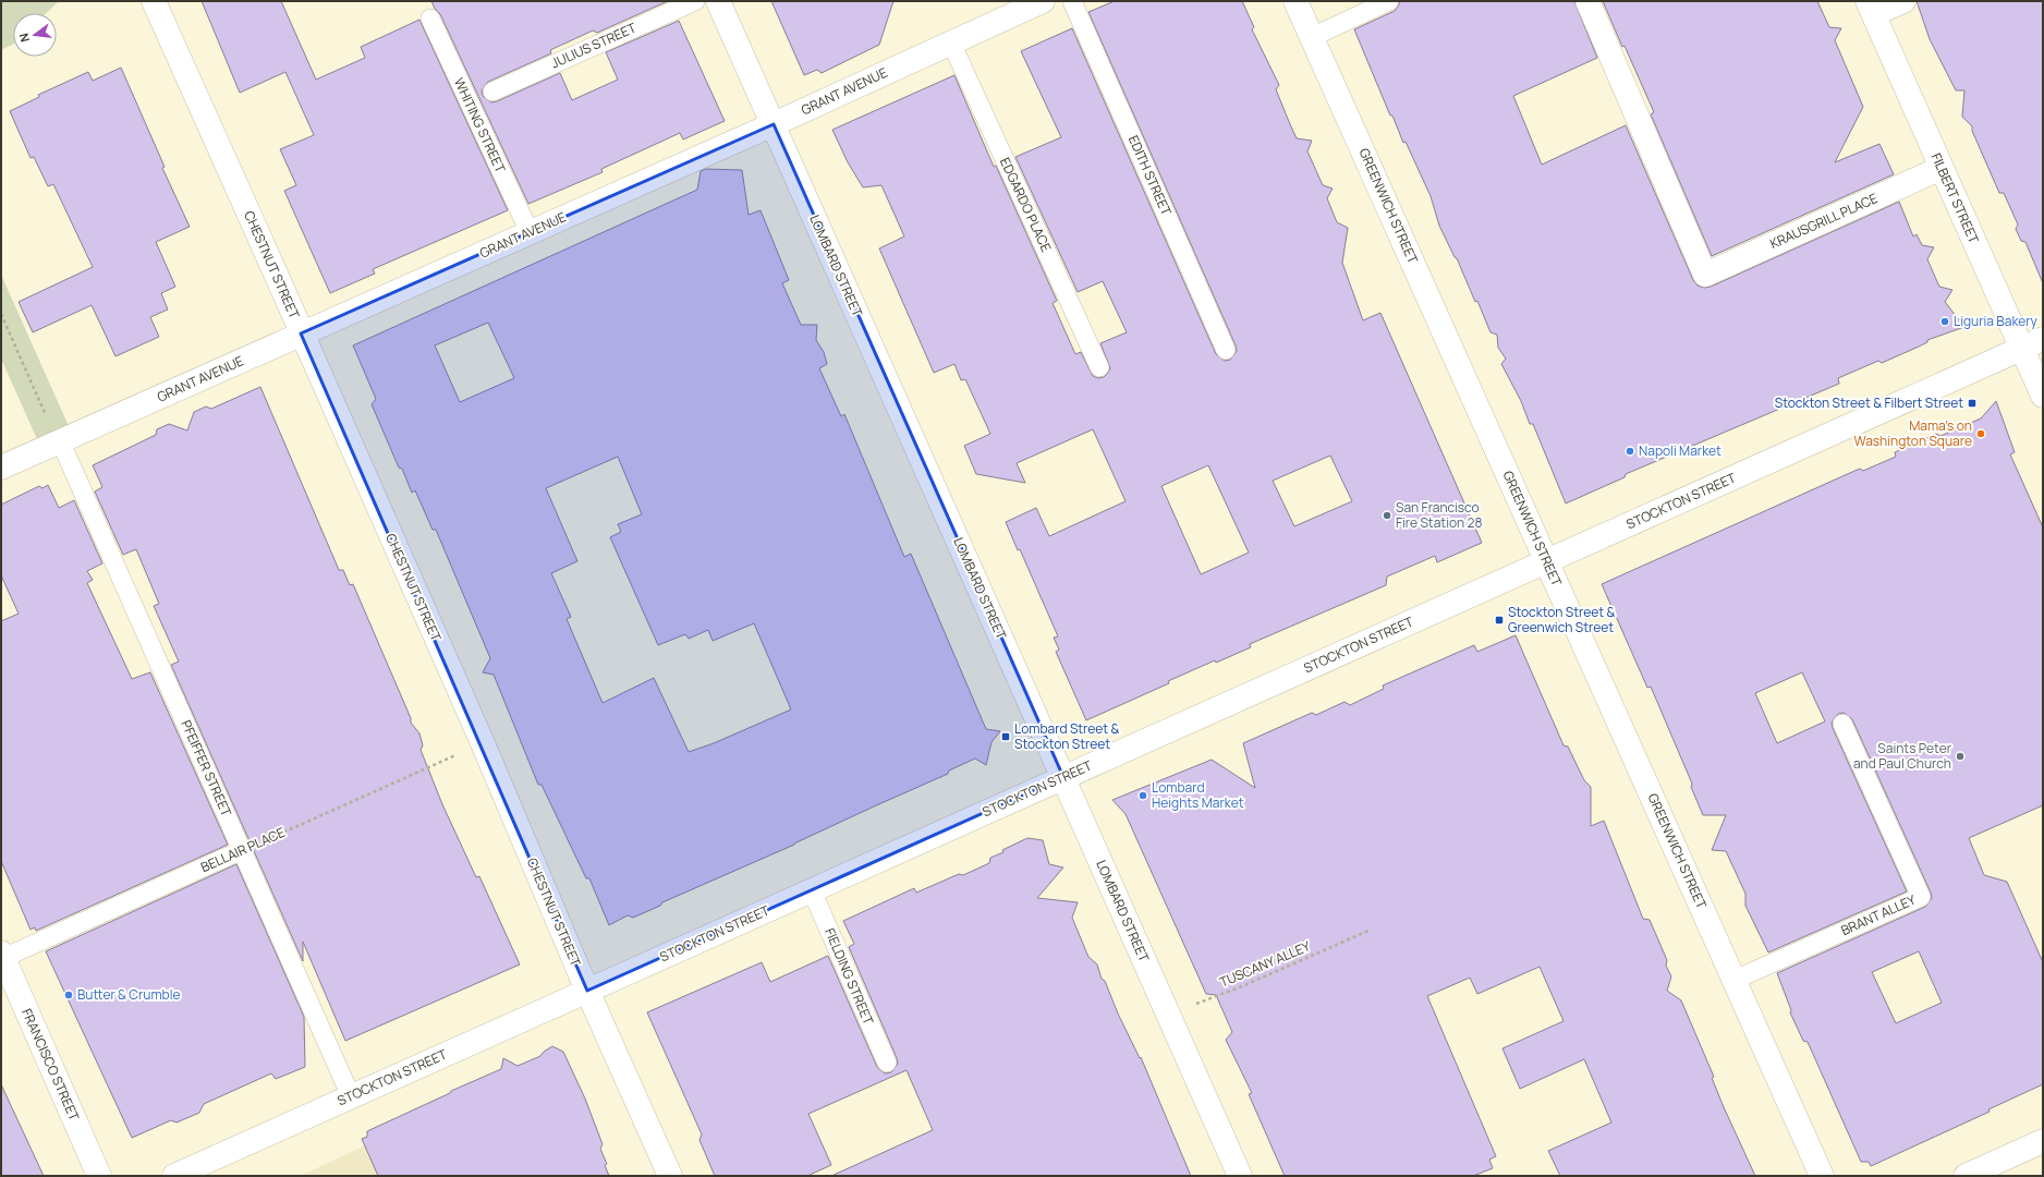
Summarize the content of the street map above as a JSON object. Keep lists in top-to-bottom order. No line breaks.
{"streets":{"street":["GRANT AVENUE","FILBERT STREET","GREENWICH STREET","KRAUSGRILL PLACE","CHESTNUT STREET","LOMBARD STREET","STOCKTON STREET","FRANCISCO STREET"],"lane":["JULIUS STREET","WHITING STREET","EDITH STREET","EDGARDO PLACE","PFEIFFER STREET","BELLAIR PLACE","BRANT ALLEY","FIELDING STREET"],"path":["TUSCANY ALLEY"]},"crossings":[["GRANT AVENUE","WHITING STREET"],["GRANT AVENUE","EDGARDO PLACE"],["GRANT AVENUE","CHESTNUT STREET"],["GRANT AVENUE","LOMBARD STREET"],["GRANT AVENUE","PFEIFFER STREET"],["FILBERT STREET","KRAUSGRILL PLACE"],["FILBERT STREET","STOCKTON STREET"],["GREENWICH STREET","STOCKTON STREET"],["GREENWICH STREET","BRANT ALLEY"],["CHESTNUT STREET","STOCKTON STREET"],["CHESTNUT STREET","BELLAIR PLACE"],["LOMBARD STREET","STOCKTON STREET"],["LOMBARD STREET","TUSCANY ALLEY"],["STOCKTON STREET","PFEIFFER STREET"],["STOCKTON STREET","FIELDING STREET"],["PFEIFFER STREET","BELLAIR PLACE"],["BELLAIR PLACE","FRANCISCO STREET"]],"places":{"other":["Liguria Bakery","Mama's on Washington Square","Napoli Market","San Francisco Fire Station 28","Saints Peter and Paul Church","Lombard Heights Market","Butter & Crumble"],"transit":["Stockton Street & Filbert Street","Stockton Street & Greenwich Street","Lombard Street & Stockton Street"]},"north":"left"}
